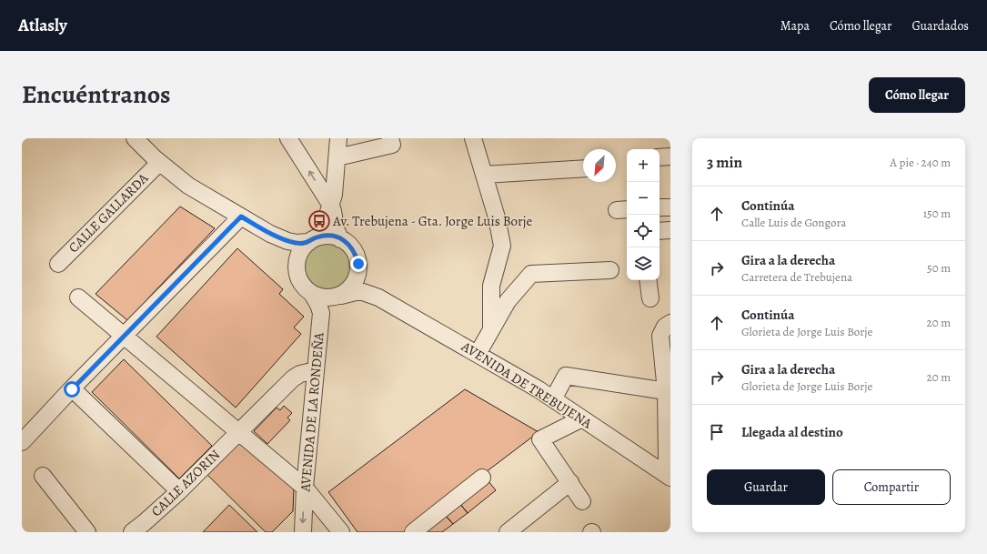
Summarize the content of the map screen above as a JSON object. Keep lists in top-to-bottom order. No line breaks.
{"streets":{"street":["CALLE GALLARDA","AVENIDA DE TREBUJENA","AVENIDA DE LA RONDEÑA","CALLE AZORIN"]},"crossings":[["AVENIDA DE TREBUJENA","AVENIDA DE LA RONDEÑA"],["AVENIDA DE LA RONDEÑA","CALLE AZORIN"]],"places":{"bus stop":["Av. Trebujena - Gta. Jorge Luis Borje"]},"north":"bottom left","page":{"header":"Atlasly","nav":["Mapa","Cómo llegar","Guardados"],"title":"Encuéntranos","buttons":["Cómo llegar",["Guardar","Compartir"]],"heading":["3 min","A pie · 240 m"],"map_buttons":["+","−"],"list":[["Continúa","Calle Luis de Gongora","150 m"],["Gira a la derecha","Carretera de Trebujena","50 m"],["Continúa","Glorieta de Jorge Luis Borje","20 m"],["Gira a la derecha","Glorieta de Jorge Luis Borje","20 m"],"Llegada al destino"]}}
